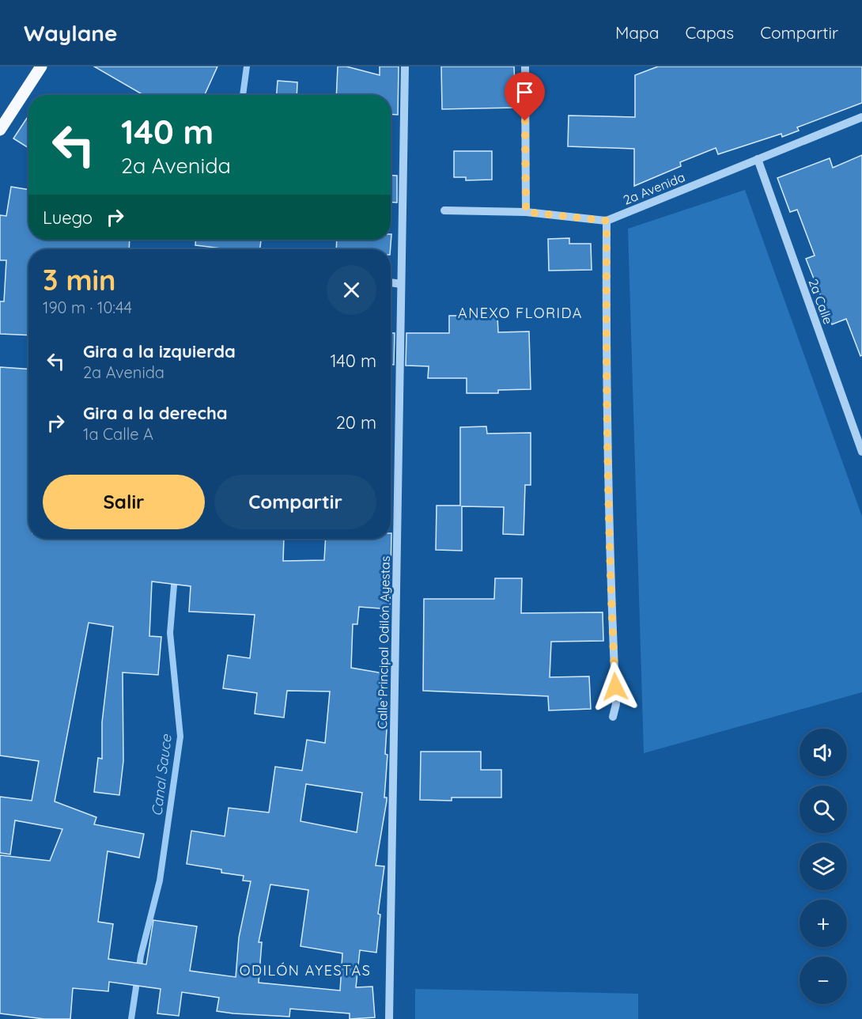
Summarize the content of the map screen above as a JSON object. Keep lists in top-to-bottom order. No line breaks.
{"streets":{"street":["2a Avenida","2a Calle","Calle Principal Odilón Ayestas"]},"crossings":[["2a Avenida","2a Calle"]],"districts":["ANEXO FLORIDA","ODILÓN AYESTAS"],"water":["Canal Sauce"],"page":{"header":"Waylane","nav":["Mapa","Capas","Compartir"],"turn":["140 m","2a Avenida"],"then":"Luego","heading":["3 min","190 m · 10:44"],"list":[{"name":"Gira a la izquierda","note":"2a Avenida","value":"140 m"},{"name":"Gira a la derecha","note":"1a Calle A","value":"20 m"}],"buttons":["Salir","Compartir"],"map_buttons":["+","−"]}}
